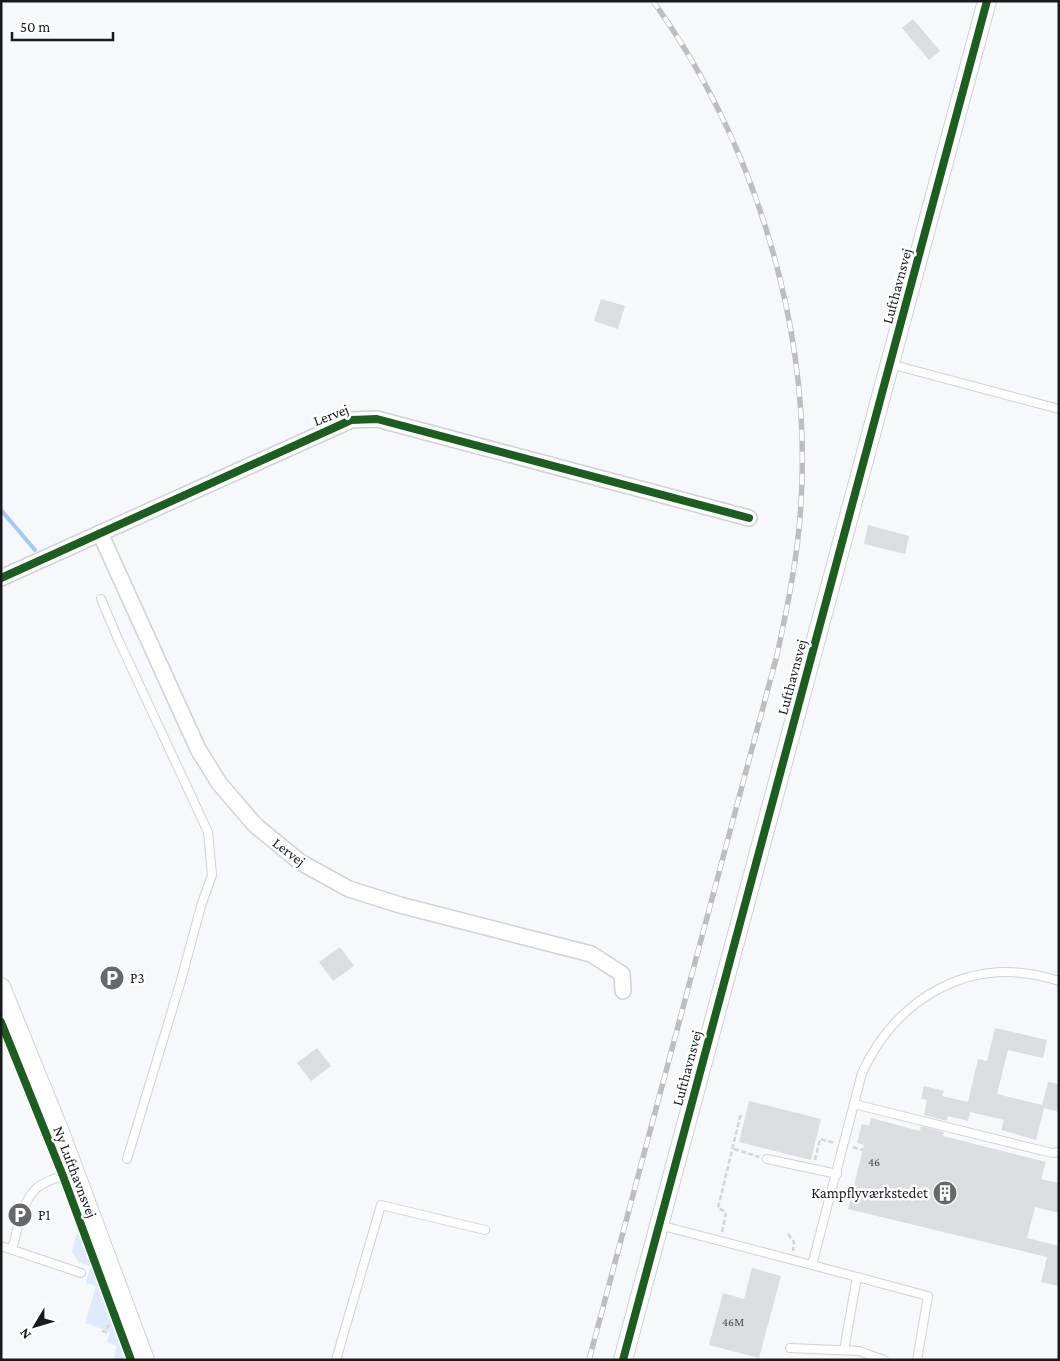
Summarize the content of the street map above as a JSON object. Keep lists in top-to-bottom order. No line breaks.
{"streets":{"street":["Lufthavnsvej","Lervej","Ny Lufthavnsvej"]},"places":{"parking":["P3","P1"],"building":["Kampflyværkstedet"]},"house_numbers":["46","46M"],"scale_bar":"50 m","north":"bottom left"}
